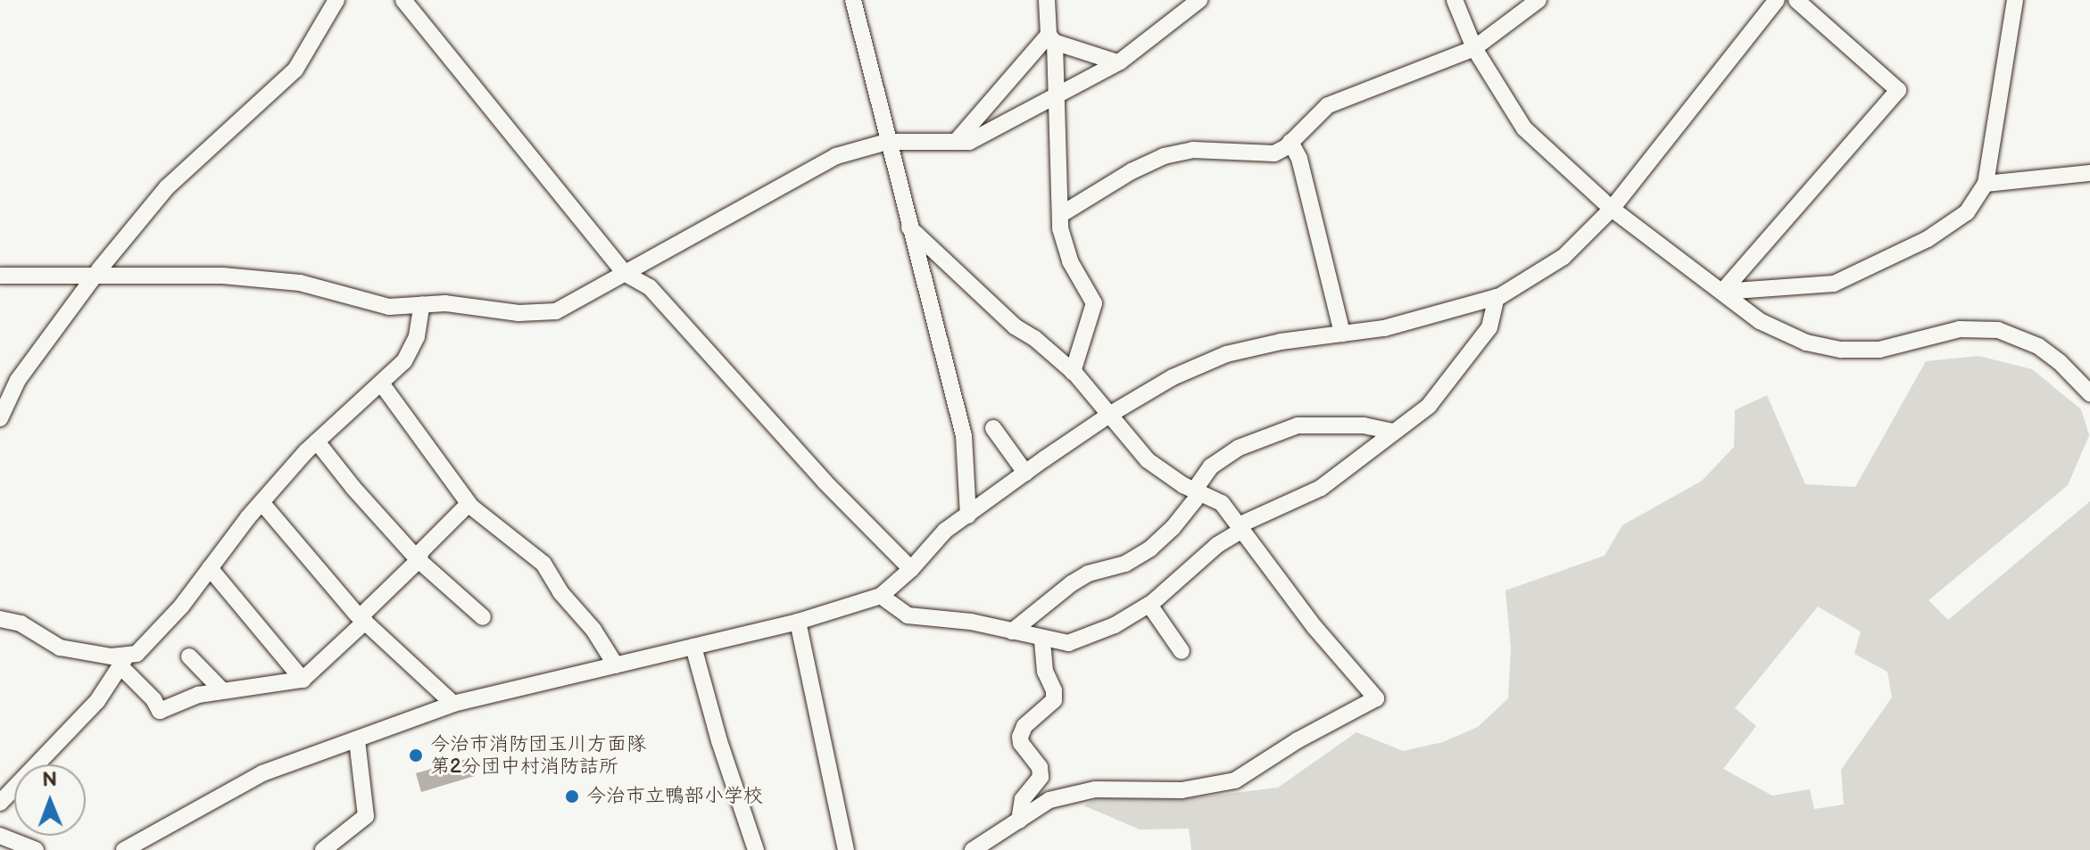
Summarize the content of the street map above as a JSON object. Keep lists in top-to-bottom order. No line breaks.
{"places":["今治市消防団玉川方面隊 第2分団中村消防詰所","今治市立鴨部小学校"],"north":"top"}
